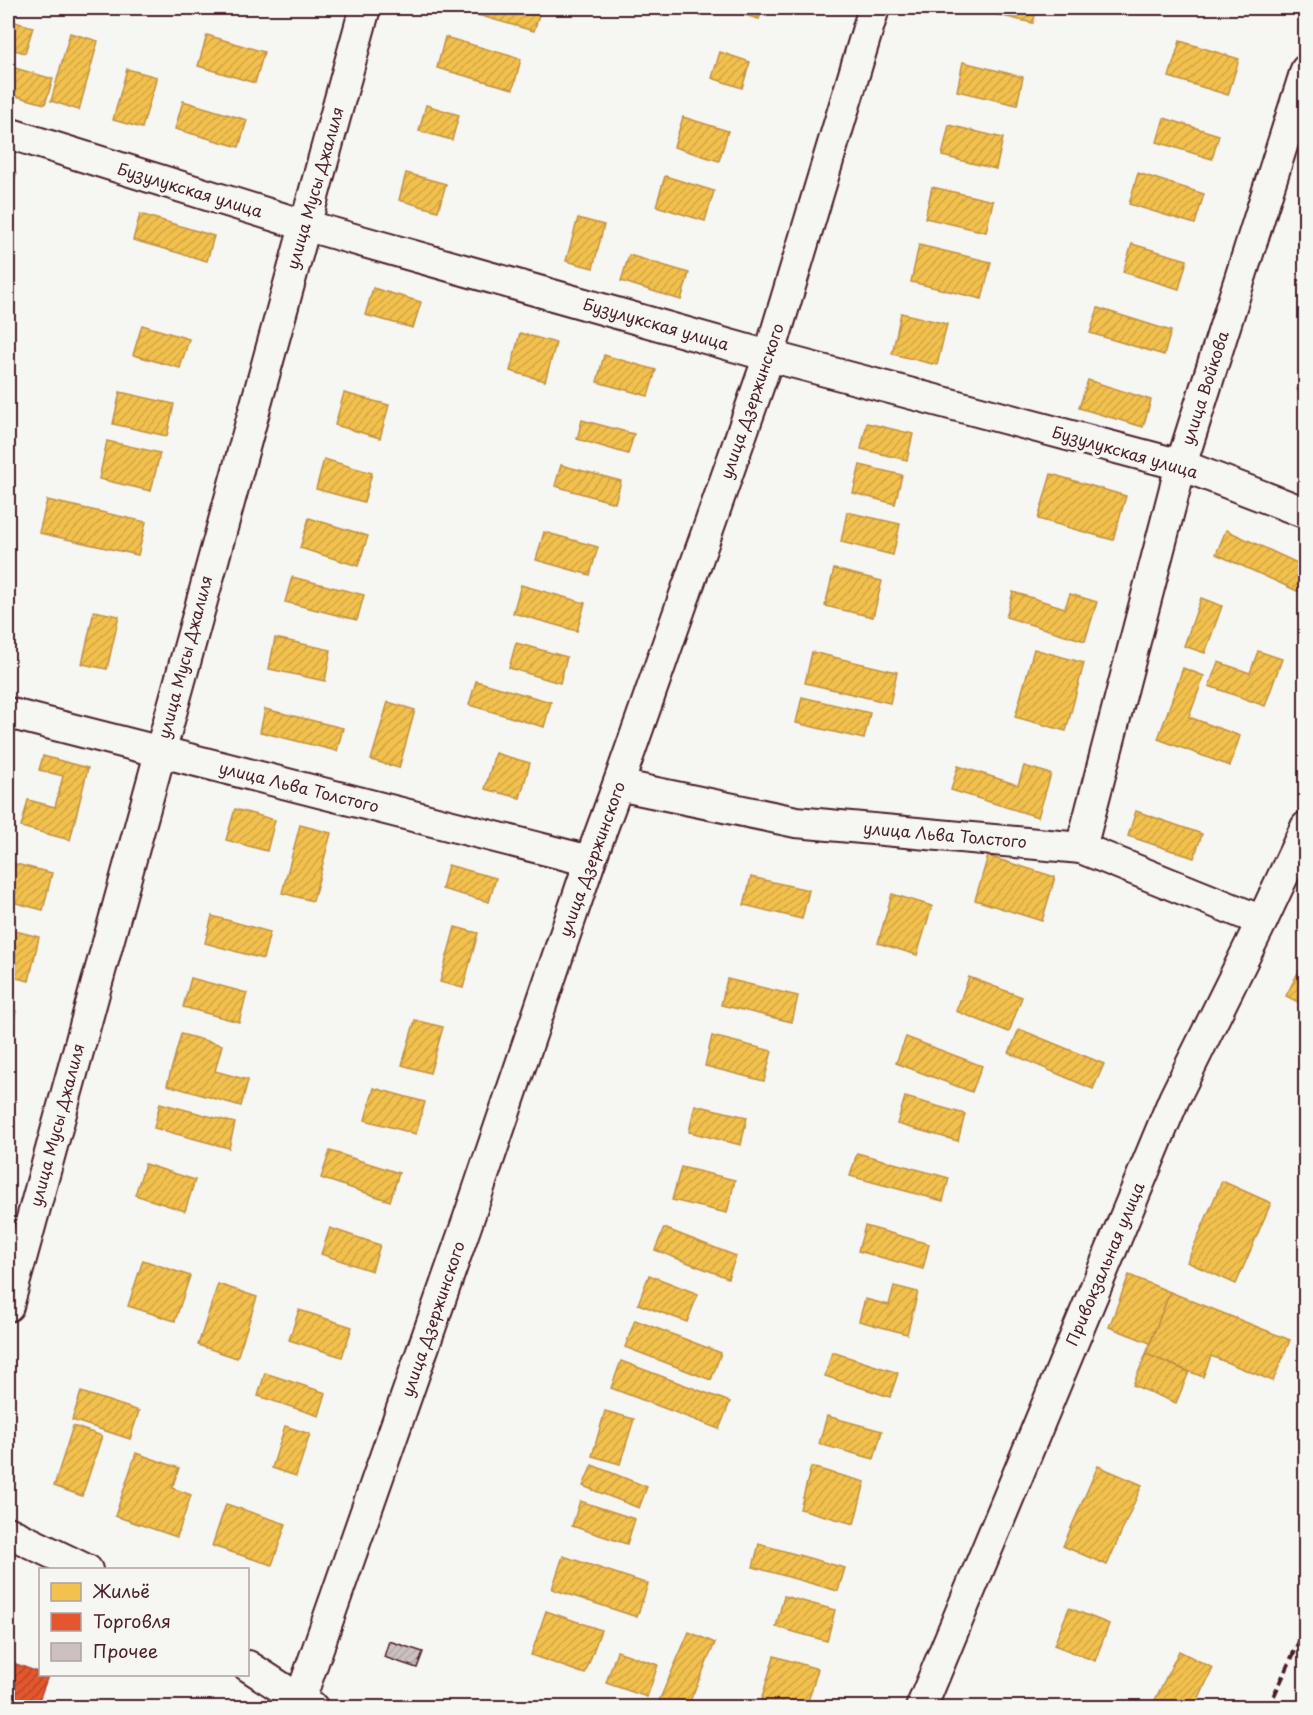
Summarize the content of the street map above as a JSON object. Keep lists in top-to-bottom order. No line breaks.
{"streets":{"street":["улица Мусы Джалиля","Бузулукская улица","улица Войкова","улица Дзержинского","улица Льва Толстого","Привокзальная улица"]},"crossings":[["улица Мусы Джалиля","Бузулукская улица"],["улица Мусы Джалиля","улица Льва Толстого"],["Бузулукская улица","улица Войкова"],["Бузулукская улица","улица Дзержинского"],["улица Войкова","улица Льва Толстого"],["улица Дзержинского","улица Льва Толстого"],["улица Льва Толстого","Привокзальная улица"]],"legend":["Жильё","Торговля","Прочее"]}
